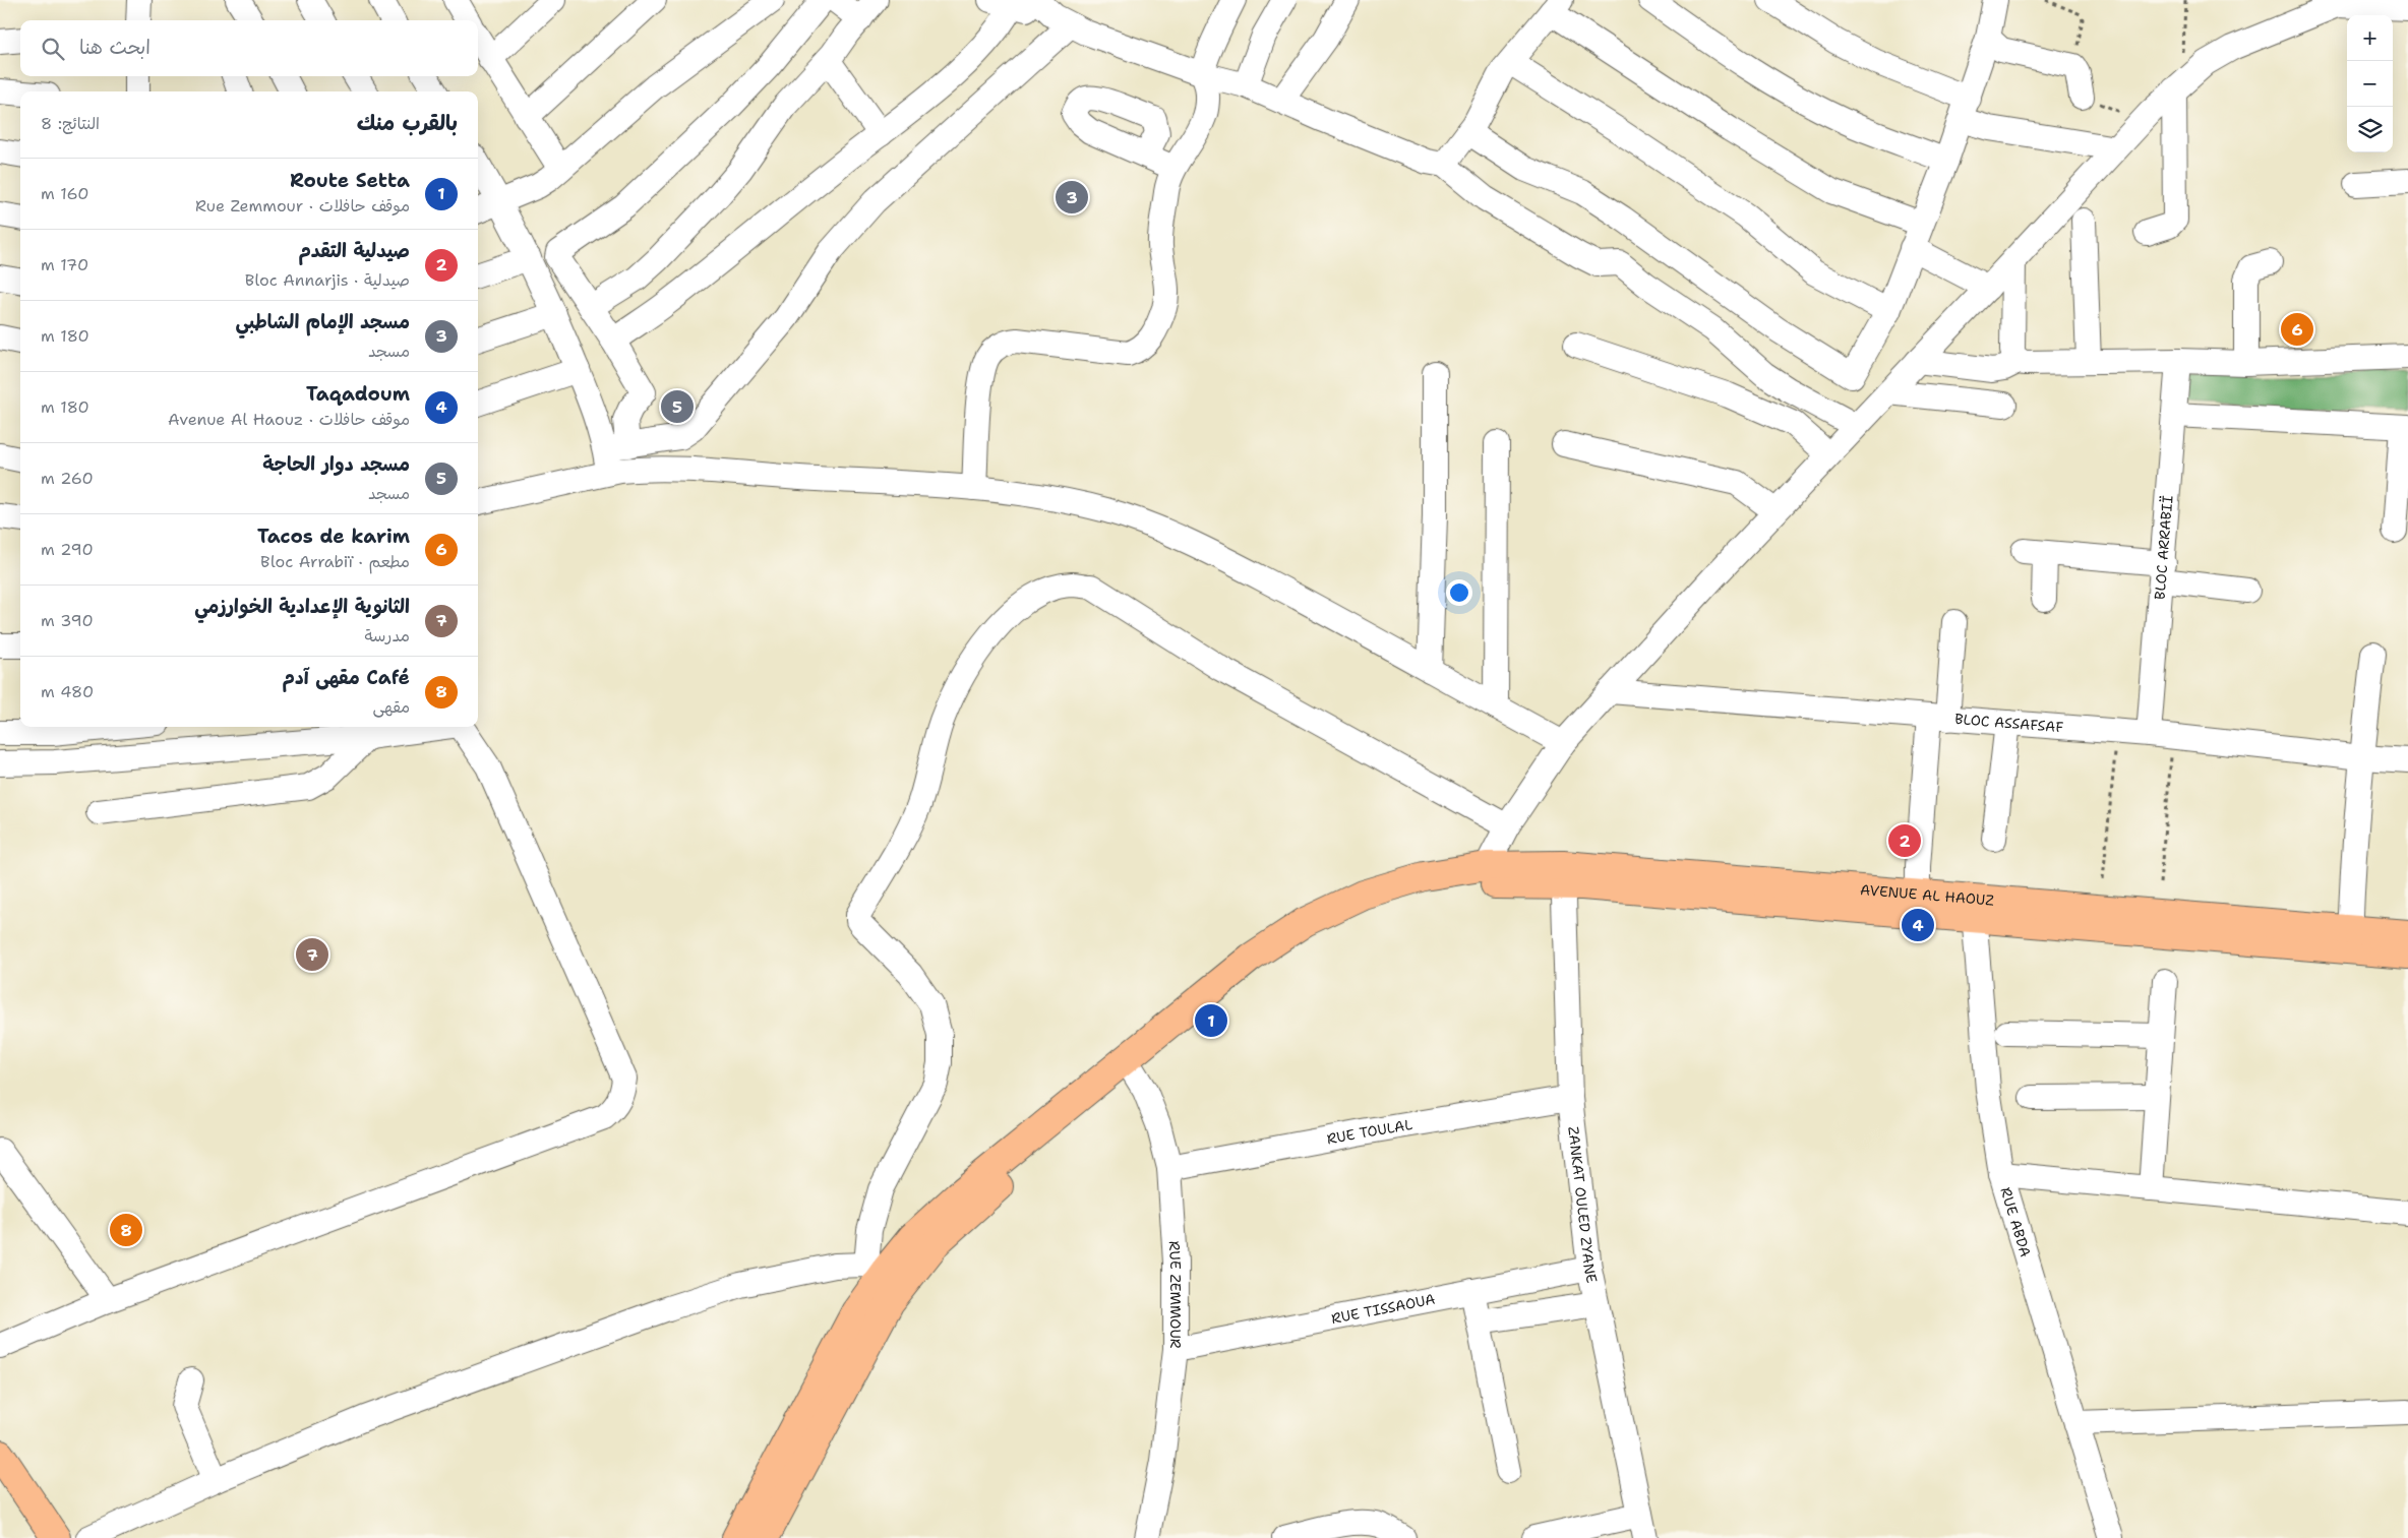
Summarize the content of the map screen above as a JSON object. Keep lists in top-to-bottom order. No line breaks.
{"streets":{"main road":["AVENUE AL HAOUZ"],"street":["BLOC ARRABIÏ","BLOC ASSAFSAF","RUE TOULAL","ZANKAT OULED ZYANE","RUE ABDA","RUE ZEMMOUR","RUE TISSAOUA"]},"crossings":[["BLOC ARRABIÏ","BLOC ASSAFSAF"],["AVENUE AL HAOUZ","ZANKAT OULED ZYANE"],["AVENUE AL HAOUZ","RUE ABDA"],["RUE TOULAL","ZANKAT OULED ZYANE"],["RUE TOULAL","RUE ZEMMOUR"],["ZANKAT OULED ZYANE","RUE TISSAOUA"],["RUE ZEMMOUR","RUE TISSAOUA"]],"page":{"map_buttons":["+","−"],"search":"ابحث هنا","heading":["بالقرب منك","النتائج: 8"],"list":[{"mark":"1","name":"Route Setta","note":"موقف حافلات · Rue Zemmour","value":"160 m"},{"mark":"2","name":"صيدلية التقدم","note":"صيدلية · Bloc Annarjis","value":"170 m"},{"mark":"3","name":"مسجد الإمام الشاطبي","note":"مسجد","value":"180 m"},{"mark":"4","name":"Taqadoum","note":"موقف حافلات · Avenue Al Haouz","value":"180 m"},{"mark":"5","name":"مسجد دوار الحاجة","note":"مسجد","value":"260 m"},{"mark":"6","name":"Tacos de karim","note":"مطعم · Bloc Arrabiï","value":"290 m"},{"mark":"7","name":"الثانوية الإعدادية الخوارزمي","note":"مدرسة","value":"390 m"},{"mark":"8","name":"Café مقهى آدم","note":"مقهى","value":"480 m"}],"pins":["3","6","5","2","4","7","1","8"]}}
